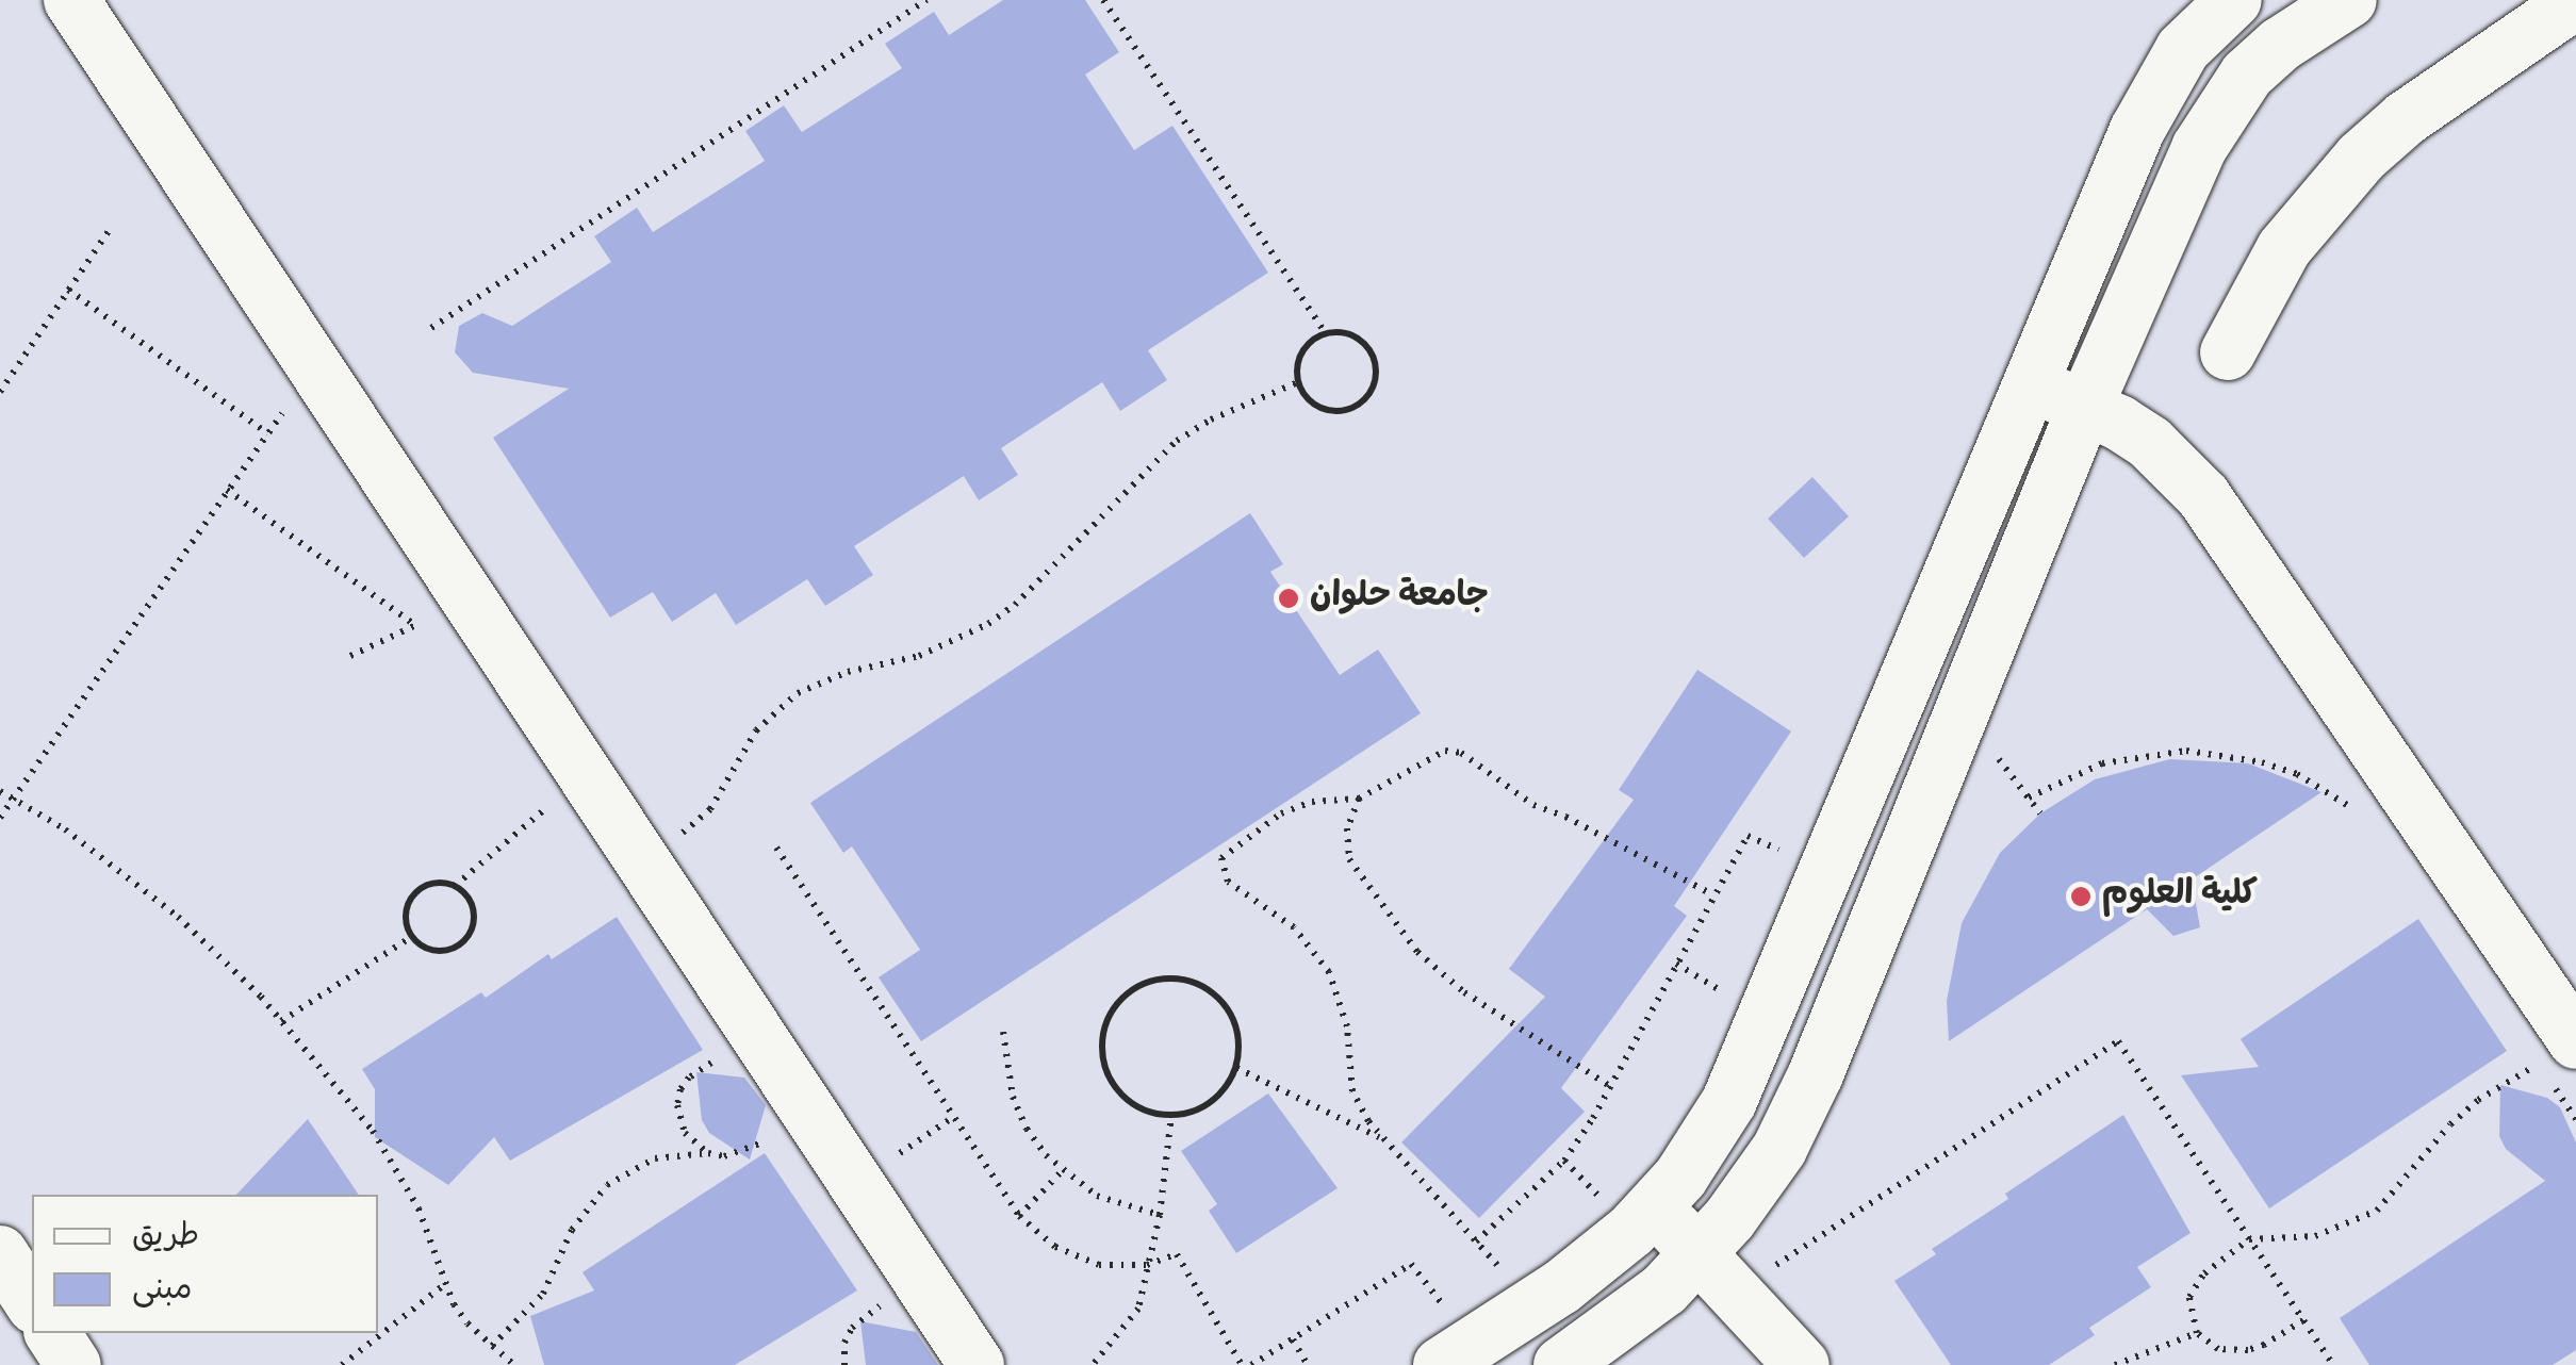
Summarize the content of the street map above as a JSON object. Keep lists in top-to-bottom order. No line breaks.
{"places":["جامعة حلوان","كلية العلوم"],"legend":["طريق","مبنى"]}
